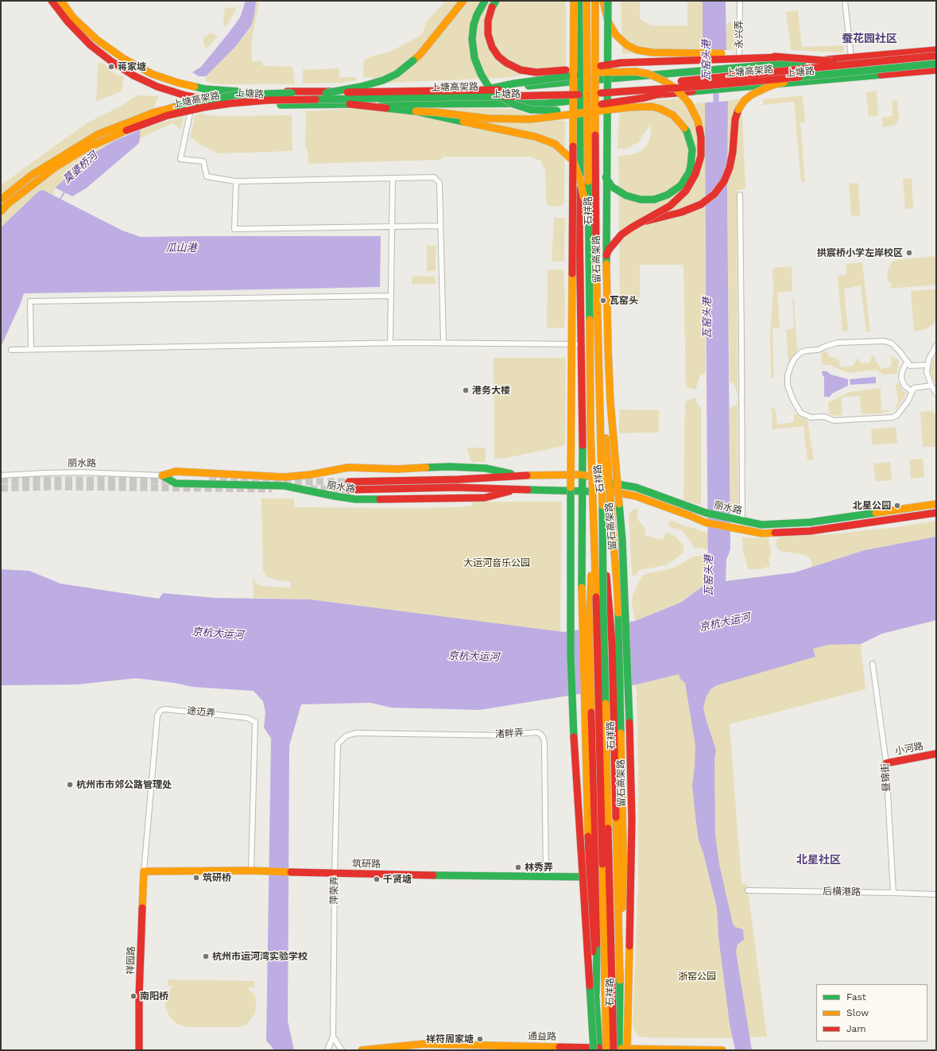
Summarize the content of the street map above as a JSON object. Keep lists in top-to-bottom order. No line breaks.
{"streets":{"main road":["上塘高架路","上塘路","石祥路","留石高架路","丽水路","小河路","筑研路","祥园路","通益路"],"street":["永兴弄","途迈弄","渚畔弄","昼锦街","萍荣弄","后横港路"]},"crossings":[["永兴弄","上塘路"],["上塘高架路","上塘路"],["上塘路","石祥路"],["石祥路","留石高架路"],["石祥路","丽水路"],["石祥路","筑研路"],["石祥路","通益路"],["留石高架路","通益路"],["途迈弄","筑研路"],["途迈弄","祥园路"],["渚畔弄","筑研路"],["渚畔弄","萍荣弄"],["小河路","昼锦街"],["昼锦街","后横港路"],["筑研路","萍荣弄"],["筑研路","祥园路"]],"districts":["蚕花园社区","北星社区"],"water":["瓦窑头港","莫婆桥河","瓜山港","京杭大运河"],"parks":["大运河音乐公园","浙窑公园"],"places":["蒋家塘","拱宸桥小学左岸校区","瓦窑头","港务大楼","北星公园","杭州市市郊公路管理处","林秀弄","筑研桥","千贤塘","杭州市运河湾实验学校","南阳桥","祥符周家塘"],"legend":["Fast","Slow","Jam"]}
